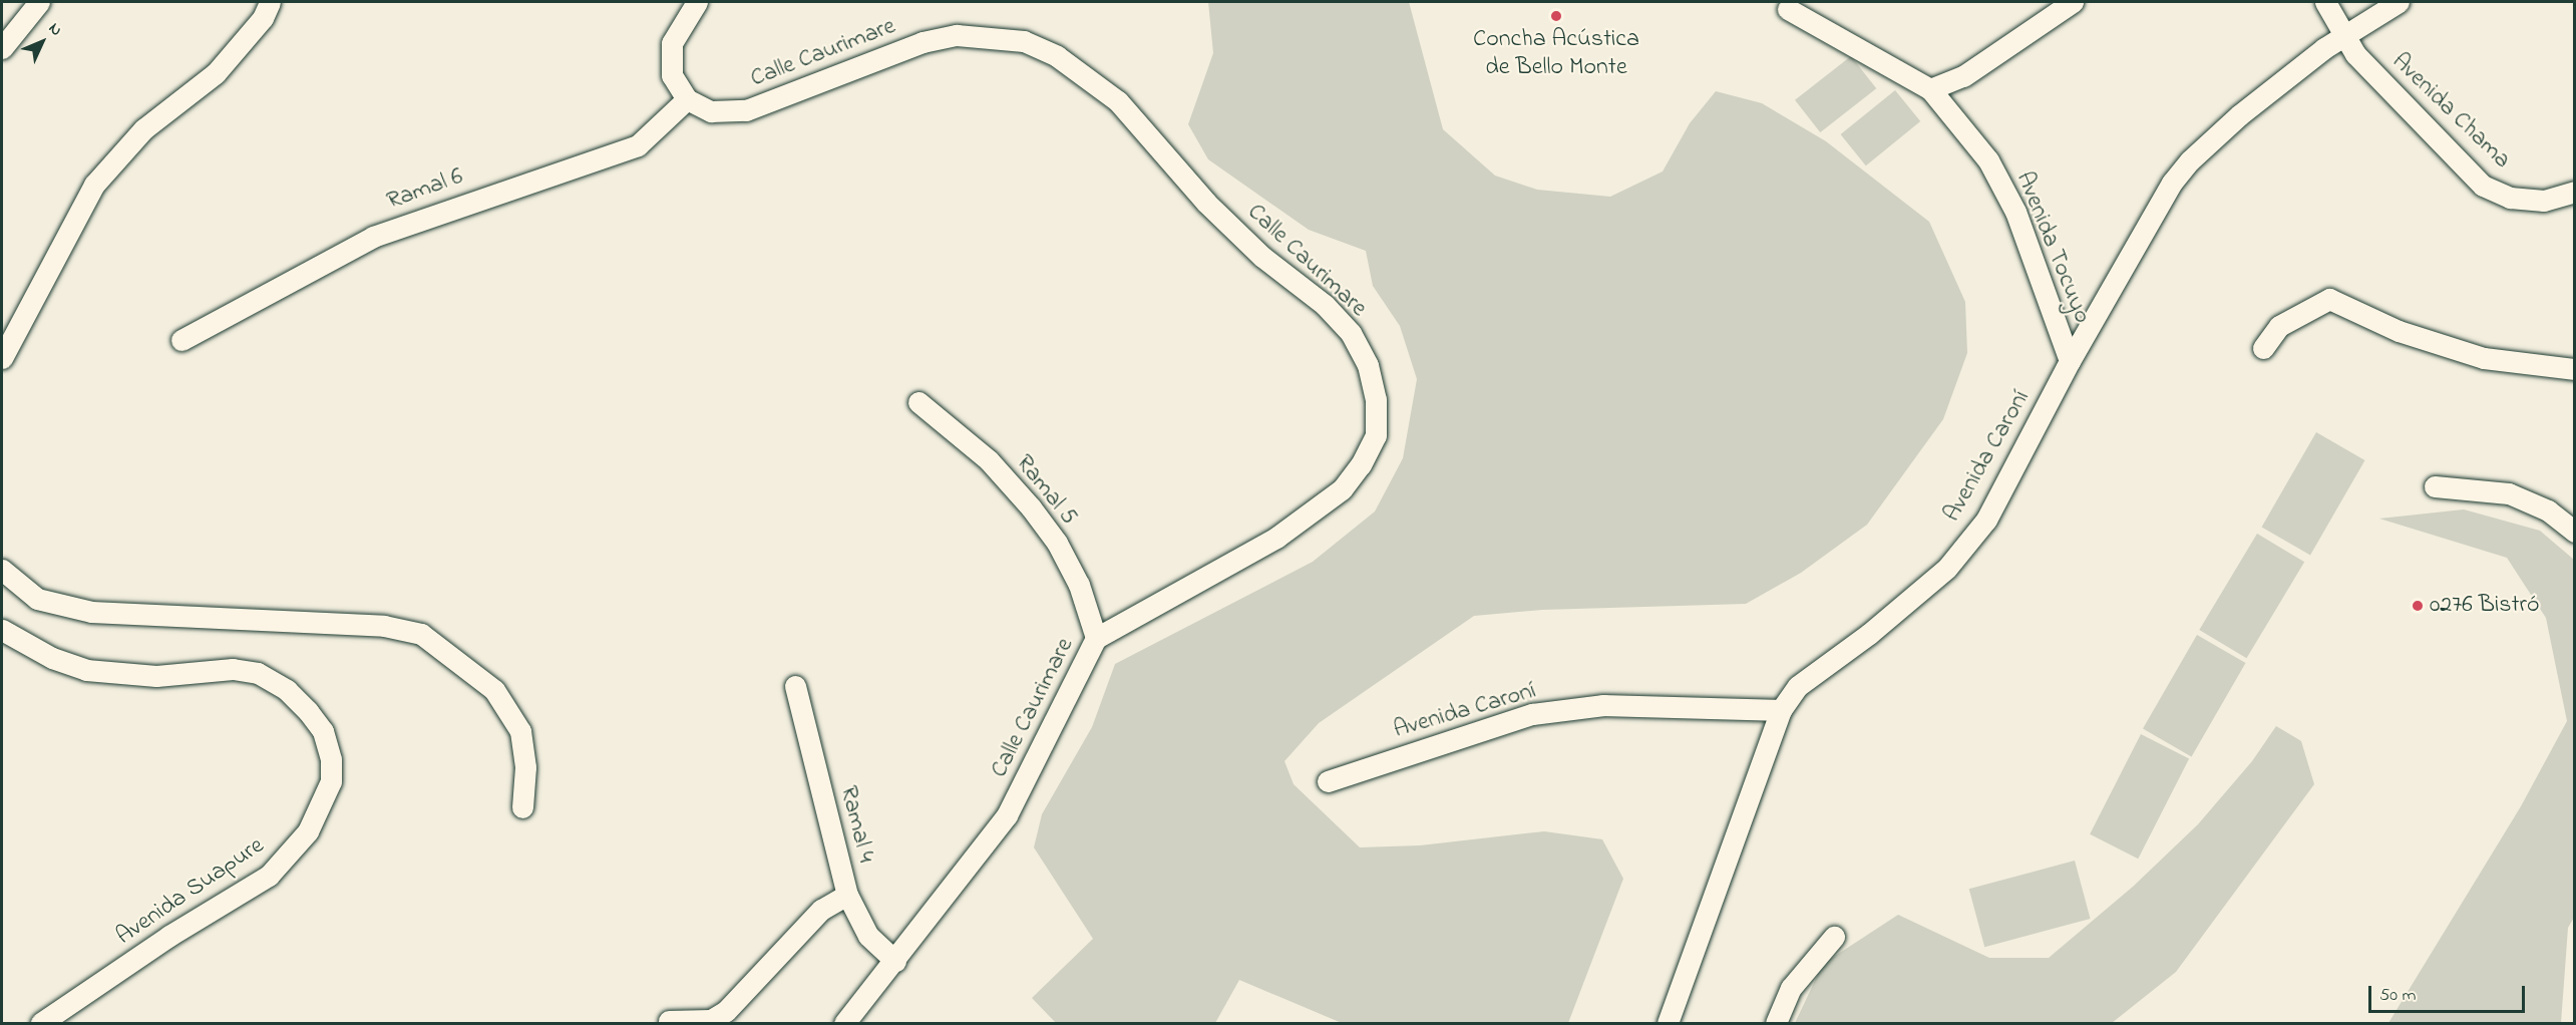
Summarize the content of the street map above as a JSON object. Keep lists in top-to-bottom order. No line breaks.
{"streets":{"street":["Calle Caurimare","Avenida Chama","Ramal 6","Avenida Tocuyo","Avenida Caroní","Ramal 5","Ramal 4","Avenida Suapure"]},"crossings":[["Calle Caurimare","Ramal 6"],["Calle Caurimare","Ramal 5"],["Calle Caurimare","Ramal 4"],["Avenida Chama","Avenida Caroní"],["Avenida Tocuyo","Avenida Caroní"]],"places":["Concha Acústica de Bello Monte","0276 Bistró"],"scale_bar":"50 m","north":"top right"}
